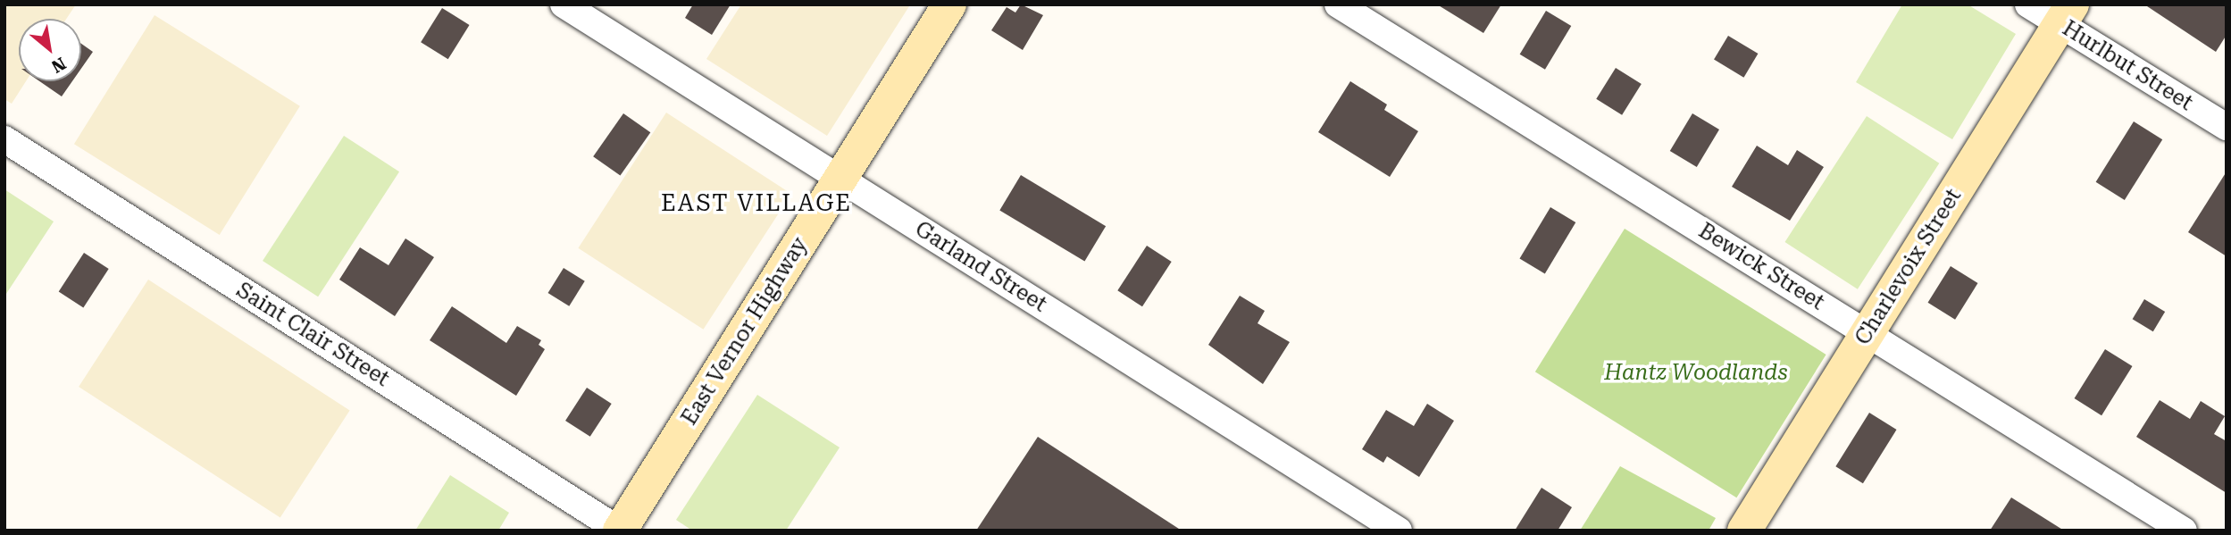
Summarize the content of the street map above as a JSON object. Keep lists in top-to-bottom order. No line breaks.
{"streets":{"street":["Hurlbut Street","Garland Street","Bewick Street","Charlevoix Street","East Vernor Highway","Saint Clair Street"]},"crossings":[["Hurlbut Street","Charlevoix Street"],["Garland Street","East Vernor Highway"],["Bewick Street","Charlevoix Street"],["East Vernor Highway","Saint Clair Street"]],"districts":["EAST VILLAGE"],"parks":["Hantz Woodlands"],"north":"bottom right"}
